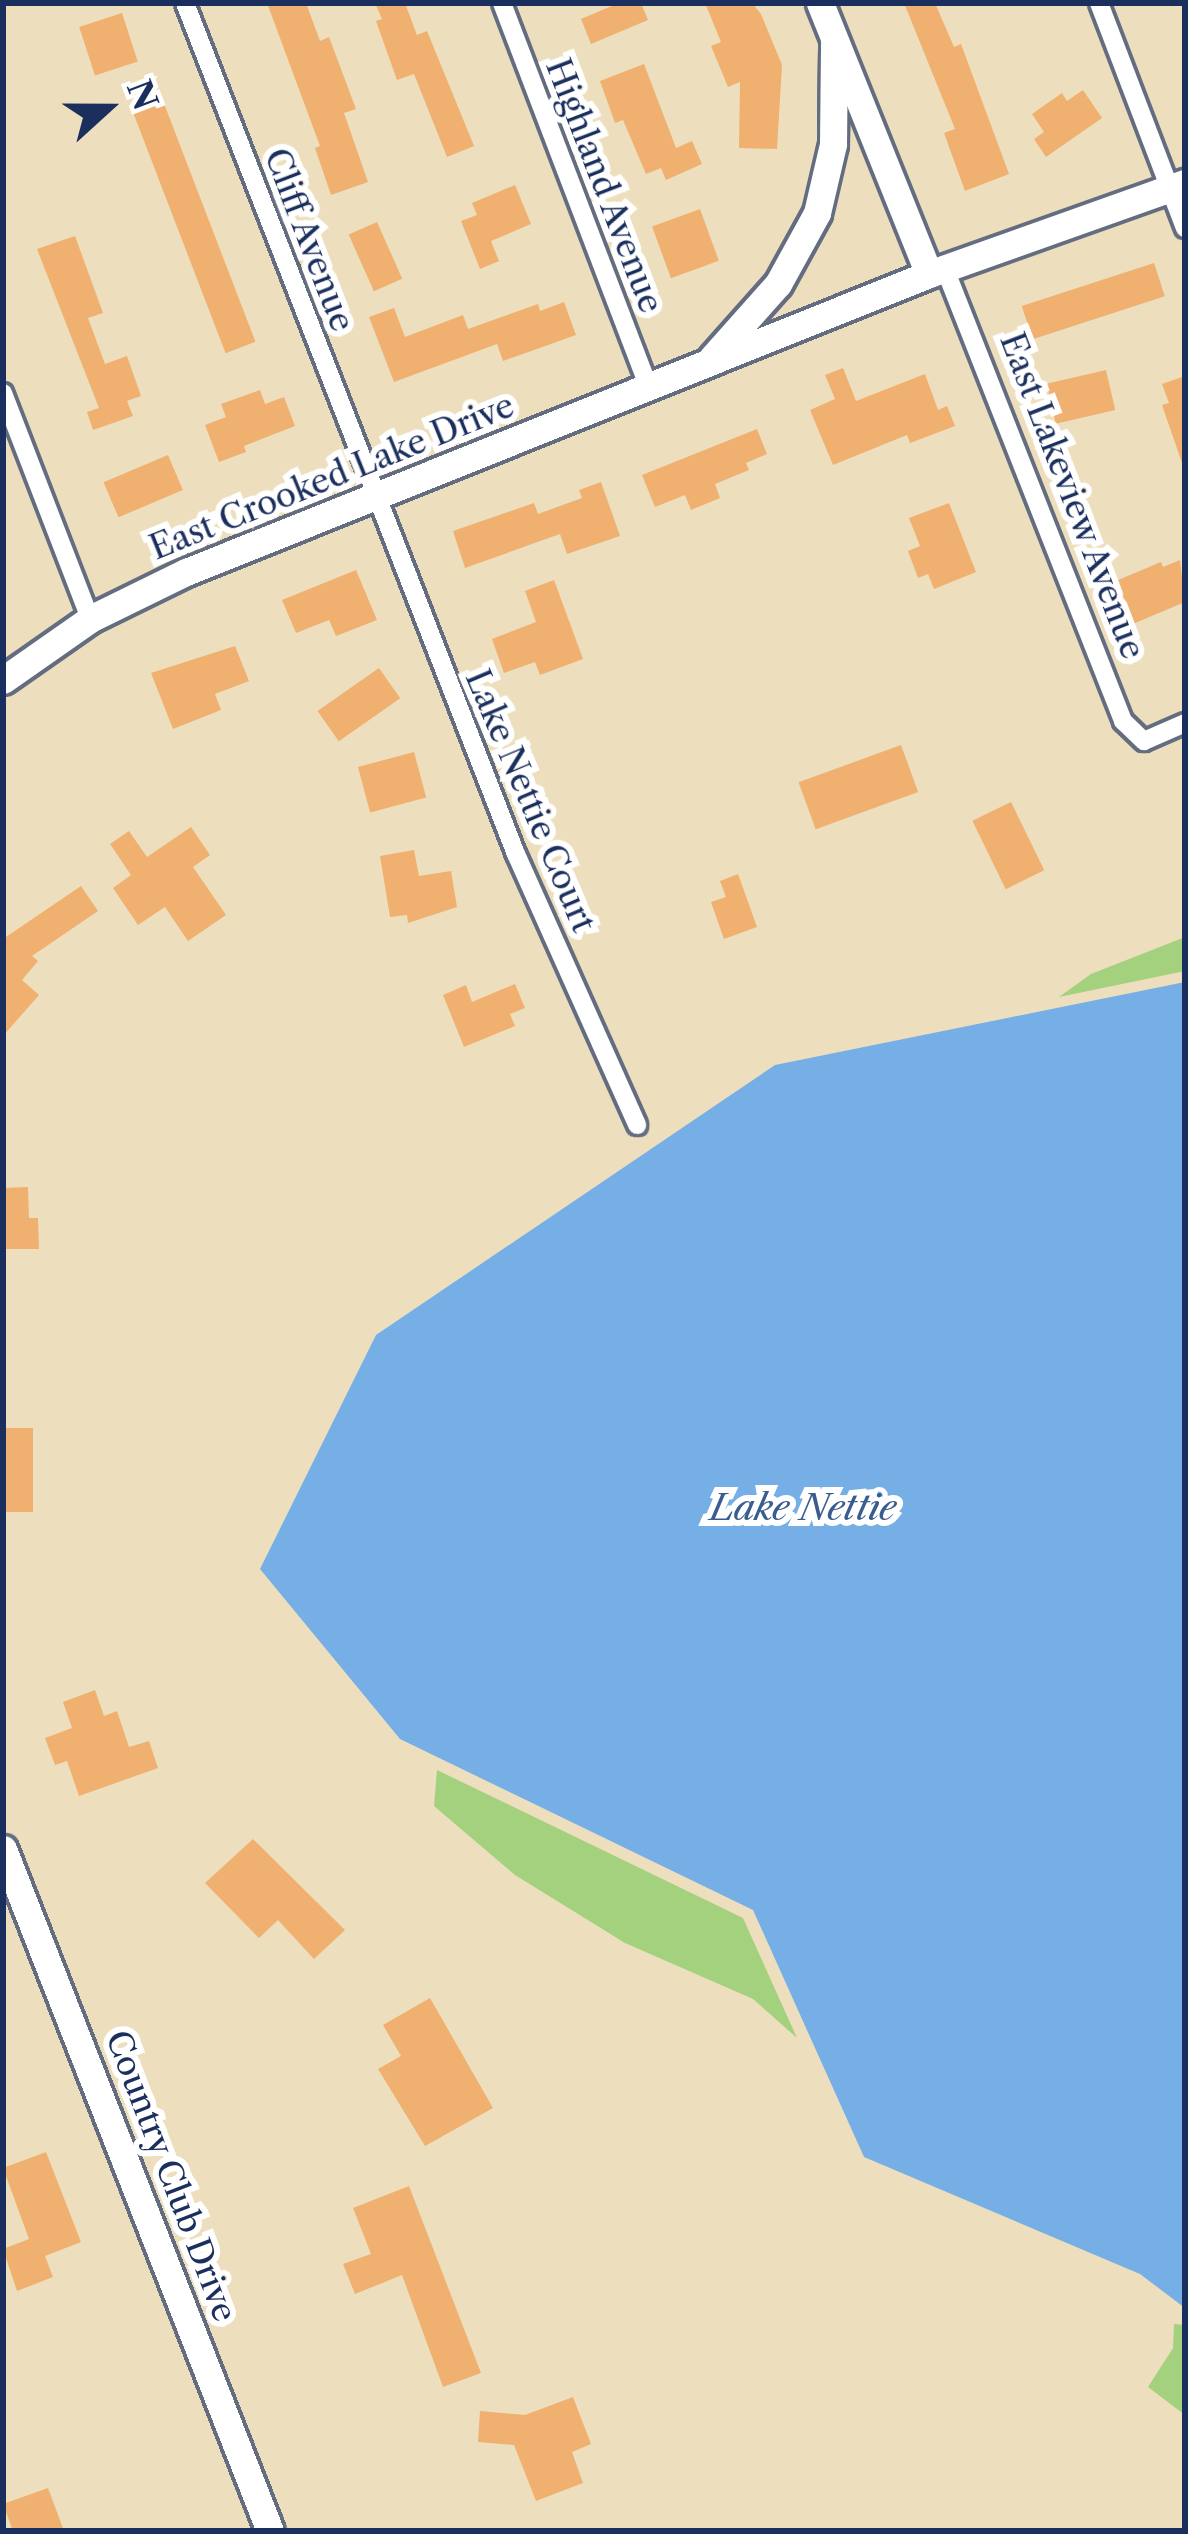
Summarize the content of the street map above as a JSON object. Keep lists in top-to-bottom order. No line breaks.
{"streets":{"street":["Highland Avenue","Cliff Avenue","East Crooked Lake Drive","East Lakeview Avenue","Lake Nettie Court","Country Club Drive"]},"crossings":[["Highland Avenue","East Crooked Lake Drive"],["Cliff Avenue","East Crooked Lake Drive"],["Cliff Avenue","Lake Nettie Court"],["East Crooked Lake Drive","East Lakeview Avenue"],["East Crooked Lake Drive","Lake Nettie Court"]],"water":["Lake Nettie"],"north":"right"}
